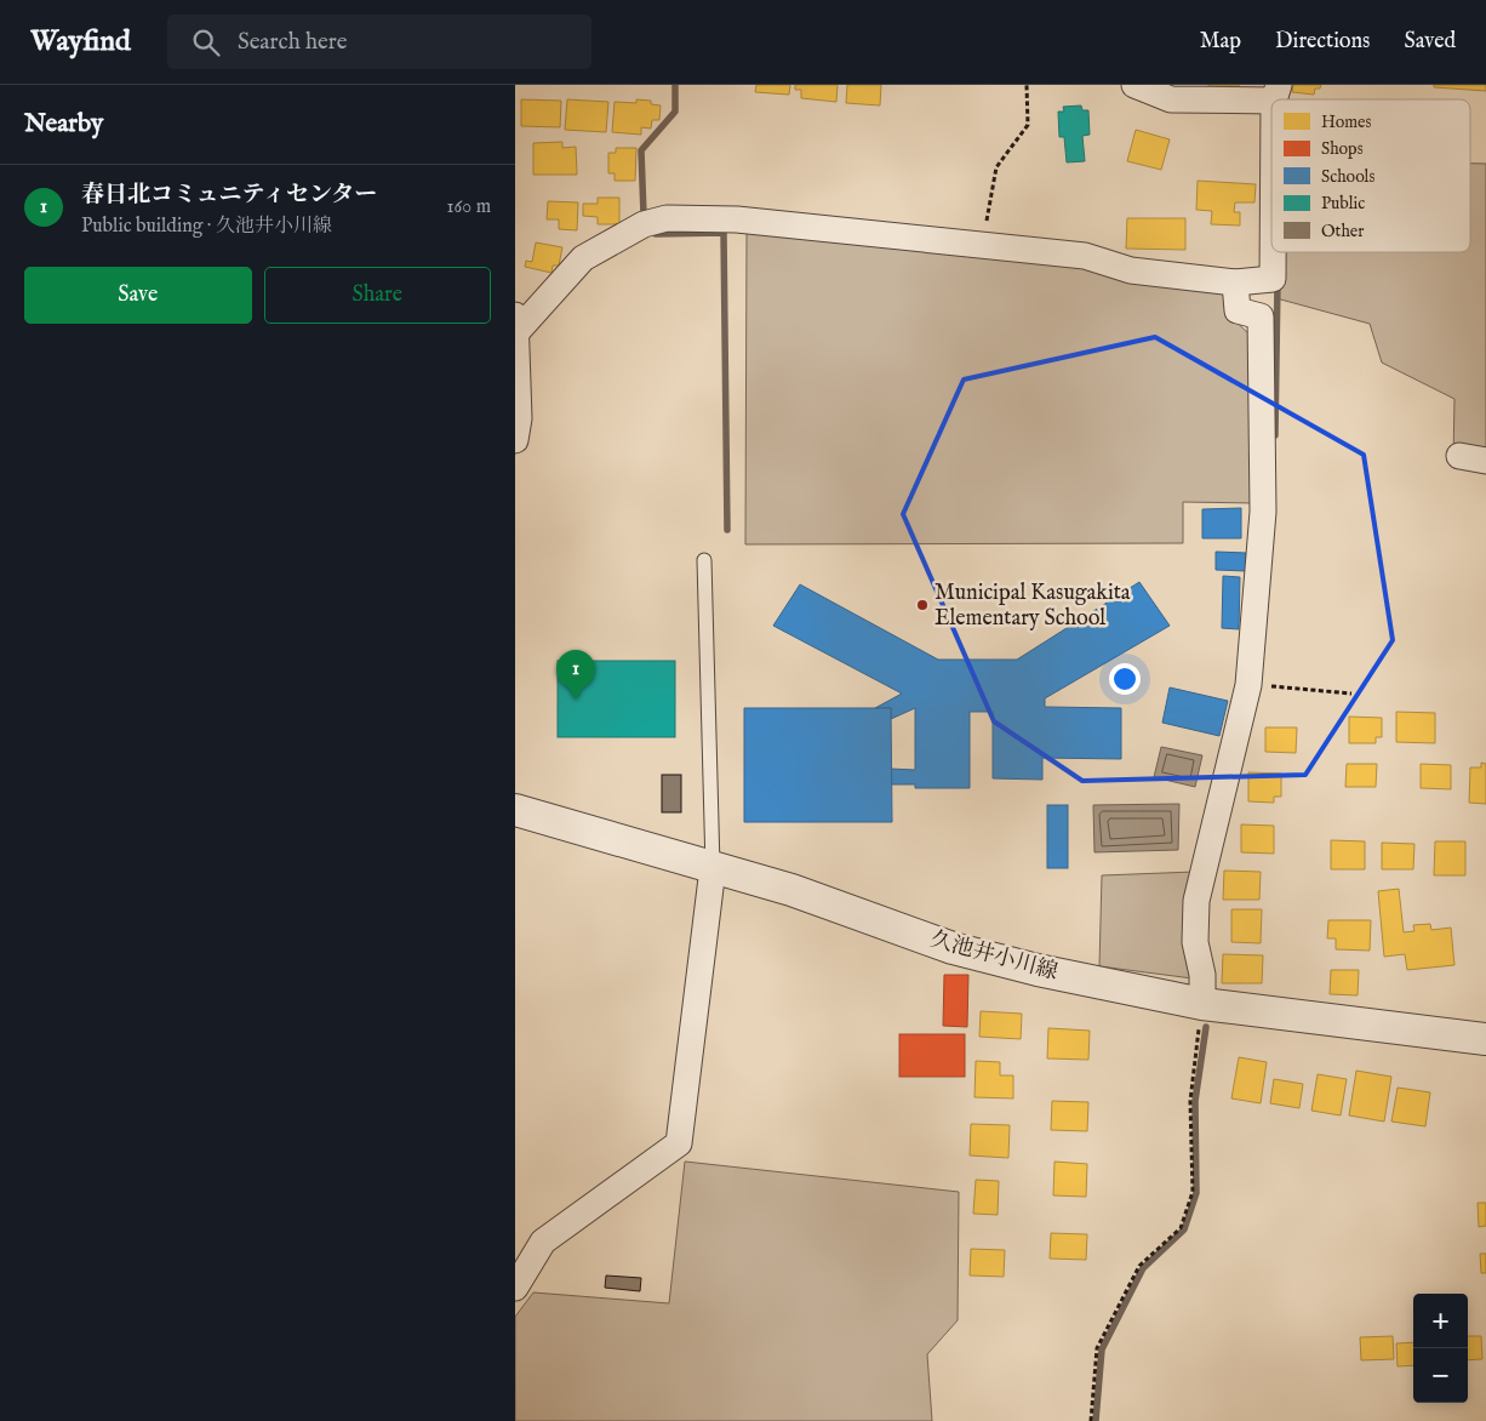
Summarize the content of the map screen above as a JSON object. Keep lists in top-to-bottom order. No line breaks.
{"streets":{"street":["久池井小川線"]},"places":["Municipal Kasugakita Elementary School"],"legend":["Homes","Shops","Schools","Public","Other"],"page":{"header":"Wayfind","search":"Search here","nav":["Map","Directions","Saved"],"heading":"Nearby","list":[{"mark":"1","name":"春日北コミュニティセンター","note":"Public building · 久池井小川線","value":"160 m"}],"buttons":["Save","Share"],"pins":"1","map_buttons":["+","−"]}}
